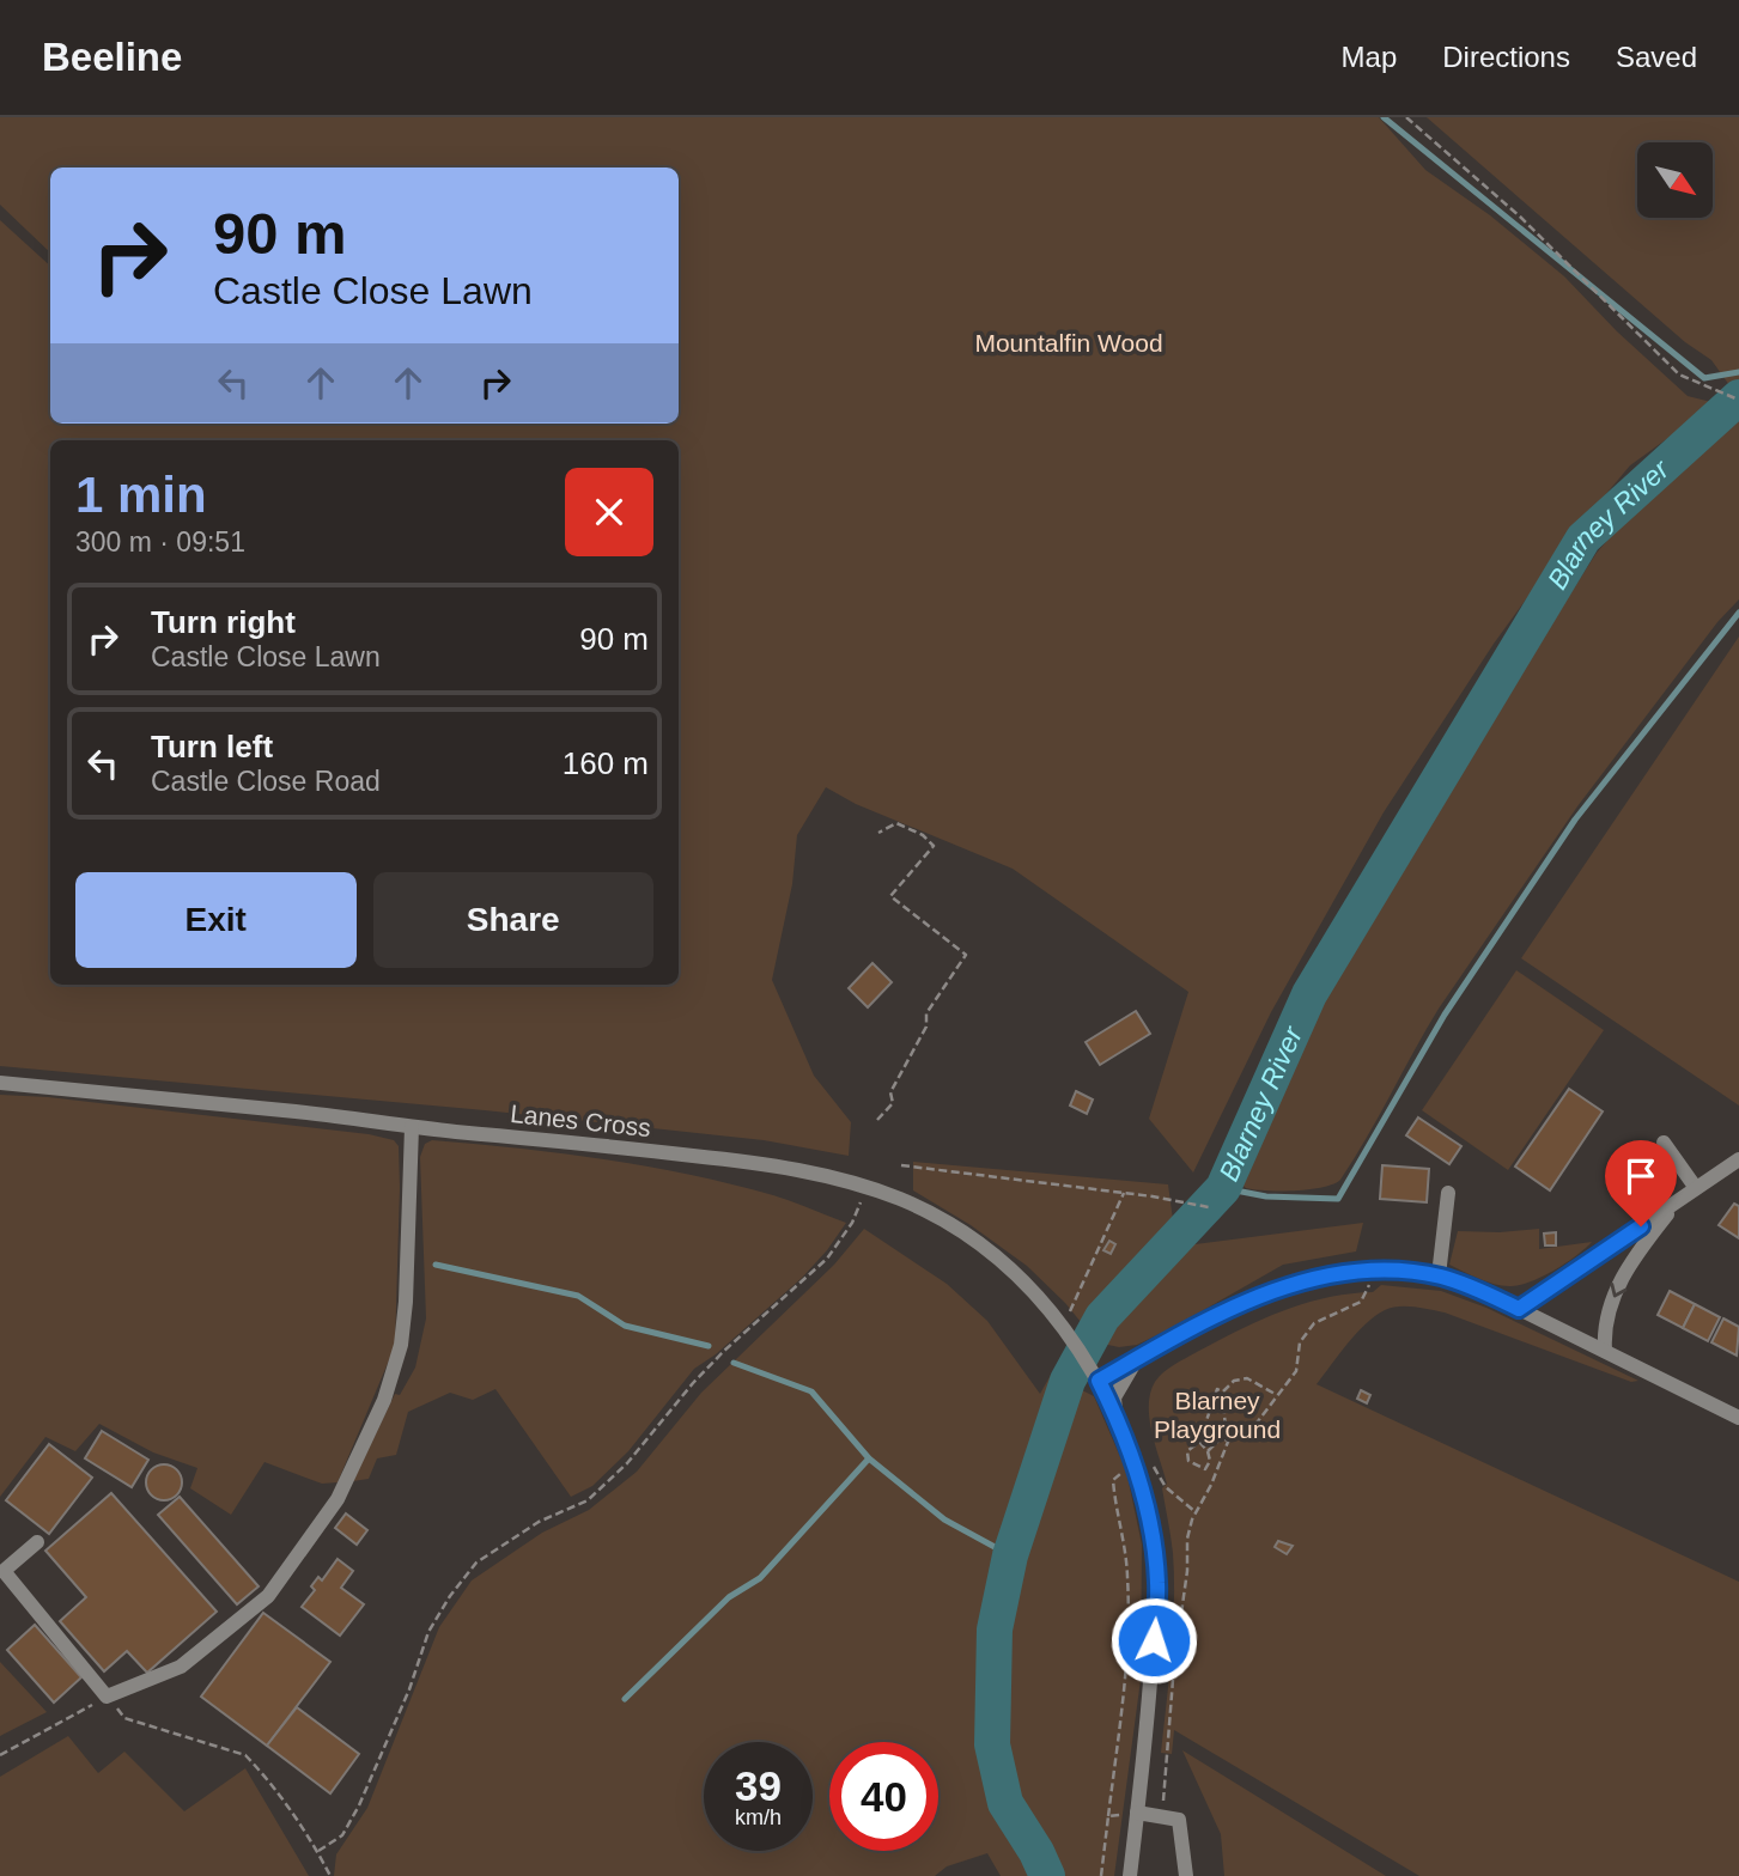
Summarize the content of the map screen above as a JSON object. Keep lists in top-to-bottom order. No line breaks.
{"streets":{"street":["Lanes Cross"]},"water":["Blarney River"],"parks":["Mountalfin Wood","Blarney Playground"],"north":"bottom right","page":{"header":"Beeline","nav":["Map","Directions","Saved"],"turn":["90 m","Castle Close Lawn"],"heading":["1 min","300 m · 09:51"],"list":[{"name":"Turn right","note":"Castle Close Lawn","value":"90 m"},{"name":"Turn left","note":"Castle Close Road","value":"160 m"}],"buttons":["Exit","Share"],"speed":"39 km/h","limit":"40"}}
